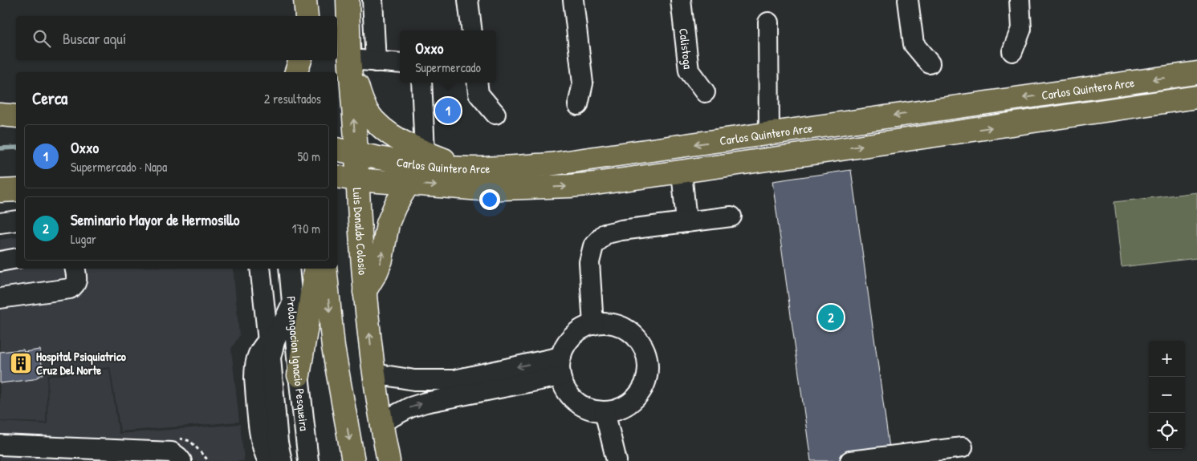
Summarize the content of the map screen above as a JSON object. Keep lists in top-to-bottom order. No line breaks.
{"streets":{"main road":["Carlos Quintero Arce","Luis Donaldo Colosio"],"street":["Calistoga","Prolongacion Ignacio Pesqueira"]},"crossings":[["Carlos Quintero Arce","Luis Donaldo Colosio"]],"places":{"building":["Hospital Psiquiatrico Cruz Del Norte"]},"page":{"search":"Buscar aquí","popup":["Oxxo","Supermercado"],"heading":["Cerca","2 resultados"],"pins":["1","2"],"list":[{"mark":"1","name":"Oxxo","note":"Supermercado · Napa","value":"50 m"},{"mark":"2","name":"Seminario Mayor de Hermosillo","note":"Lugar","value":"170 m"}],"map_buttons":["+","−"]}}
